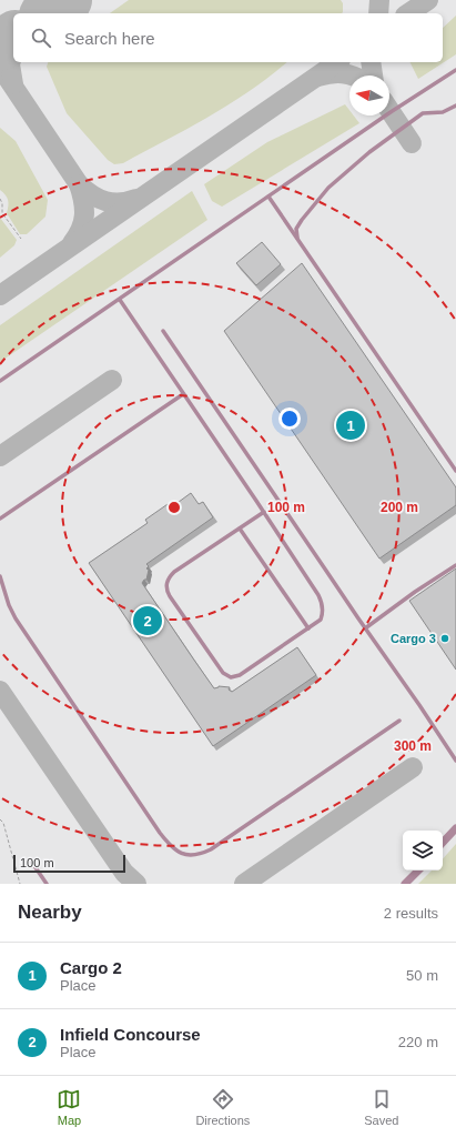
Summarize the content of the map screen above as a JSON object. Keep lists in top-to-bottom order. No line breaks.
{"places":["Cargo 3"],"scale_bar":"100 m","north":"left","page":{"search":"Search here","pins":["1","2"],"scale":"100 m","heading":["Nearby","2 results"],"list":[{"mark":"1","name":"Cargo 2","note":"Place","value":"50 m"},{"mark":"2","name":"Infield Concourse","note":"Place","value":"220 m"}],"nav":["Map","Directions","Saved"]},"rings":["100 m","200 m","300 m"]}
